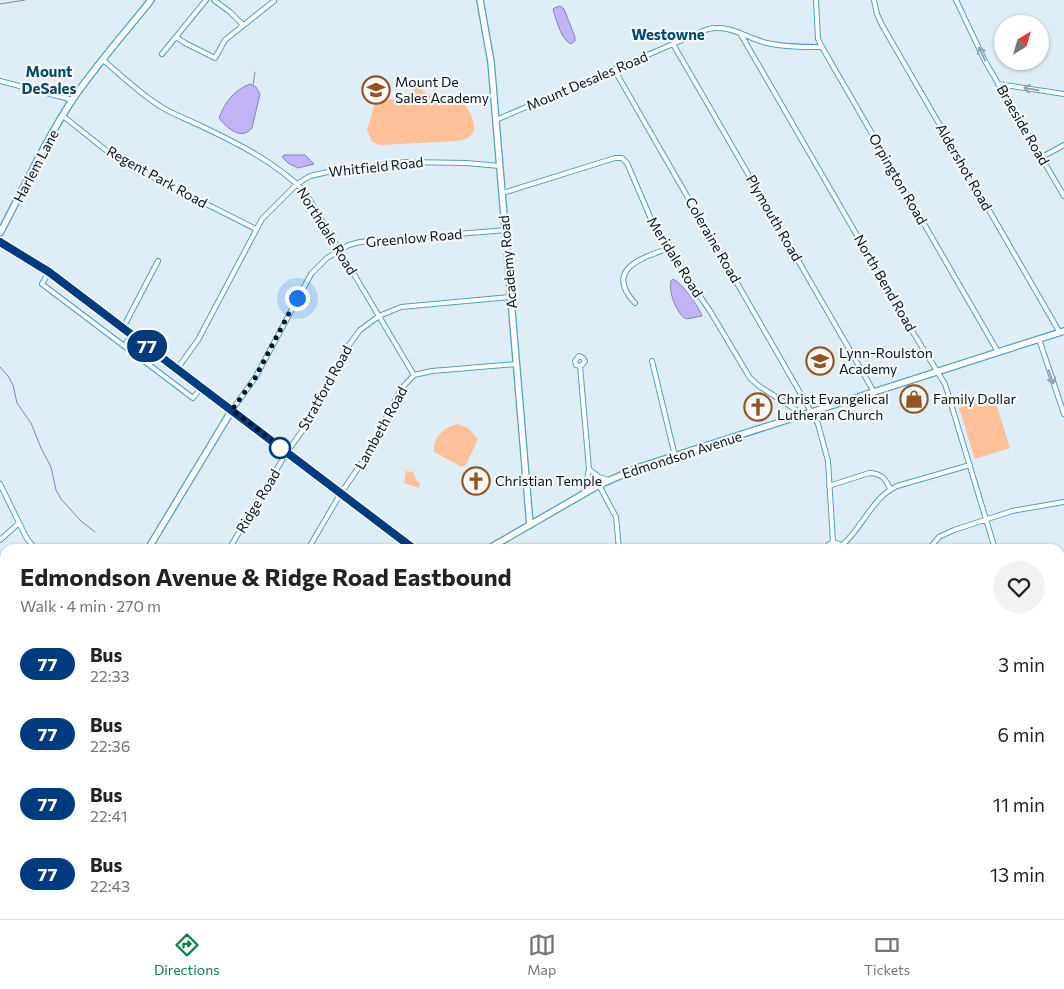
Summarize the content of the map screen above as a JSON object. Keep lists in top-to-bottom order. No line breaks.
{"streets":{"main road":["Harlem Lane","Academy Road","Edmondson Avenue"],"street":["Mount Desales Road","Braeside Road","Whitfield Road","Aldershot Road","Regent Park Road","Orpington Road","Plymouth Road","Northdale Road","Greenlow Road","Coleraine Road","Meridale Road","North Bend Road","Stratford Road","Lambeth Road","Ridge Road"]},"crossings":[["Mount Desales Road","Orpington Road"],["Mount Desales Road","Plymouth Road"],["Mount Desales Road","Coleraine Road"],["Mount Desales Road","Academy Road"],["Mount Desales Road","North Bend Road"],["Harlem Lane","Regent Park Road"],["Harlem Lane","Northdale Road"],["Whitfield Road","Regent Park Road"],["Whitfield Road","Northdale Road"],["Whitfield Road","Academy Road"],["Aldershot Road","Edmondson Avenue"],["Orpington Road","Edmondson Avenue"],["Plymouth Road","Edmondson Avenue"],["Northdale Road","Greenlow Road"],["Northdale Road","Stratford Road"],["Northdale Road","Lambeth Road"],["Greenlow Road","Academy Road"],["Coleraine Road","Edmondson Avenue"],["Meridale Road","Academy Road"],["Meridale Road","Edmondson Avenue"],["Academy Road","Stratford Road"],["Academy Road","Lambeth Road"],["Academy Road","Edmondson Avenue"],["North Bend Road","Edmondson Avenue"],["Stratford Road","Ridge Road"]],"one_way":["Braeside Road"],"districts":["Westowne","Mount DeSales"],"places":{"school or university":["Mount De Sales Academy","Lynn-Roulston Academy"],"shop":["Family Dollar"],"church":["Christ Evangelical Lutheran Church","Christian Temple"]},"lines":["bus line 77"],"north":"top right","page":{"on_map":"77","heading":["Edmondson Avenue & Ridge Road Eastbound","Walk · 4 min · 270 m"],"list":[{"mark":"77","name":"Bus","note":"22:33","value":"3 min"},{"mark":"77","name":"Bus","note":"22:36","value":"6 min"},{"mark":"77","name":"Bus","note":"22:41","value":"11 min"},{"mark":"77","name":"Bus","note":"22:43","value":"13 min"}],"tabs":["Directions","Map","Tickets"]}}
